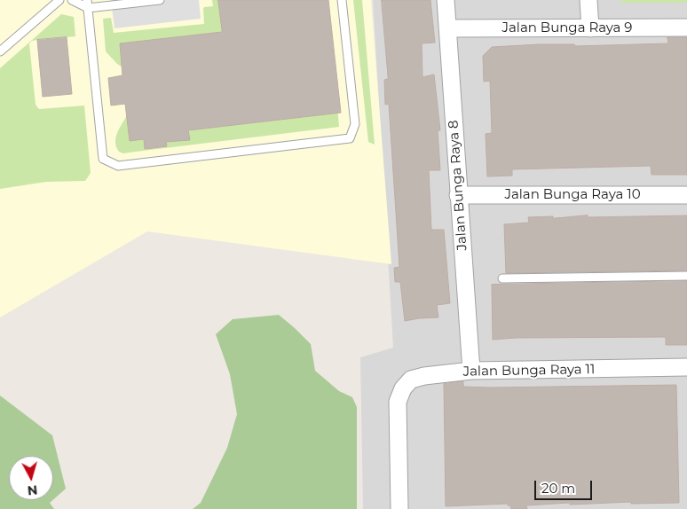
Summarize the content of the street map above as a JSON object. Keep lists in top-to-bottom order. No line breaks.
{"streets":{"street":["Jalan Bunga Raya 9","Jalan Bunga Raya 8","Jalan Bunga Raya 10","Jalan Bunga Raya 11"]},"crossings":[["Jalan Bunga Raya 9","Jalan Bunga Raya 8"],["Jalan Bunga Raya 8","Jalan Bunga Raya 10"],["Jalan Bunga Raya 8","Jalan Bunga Raya 11"]],"scale_bar":"20 m","north":"bottom"}
